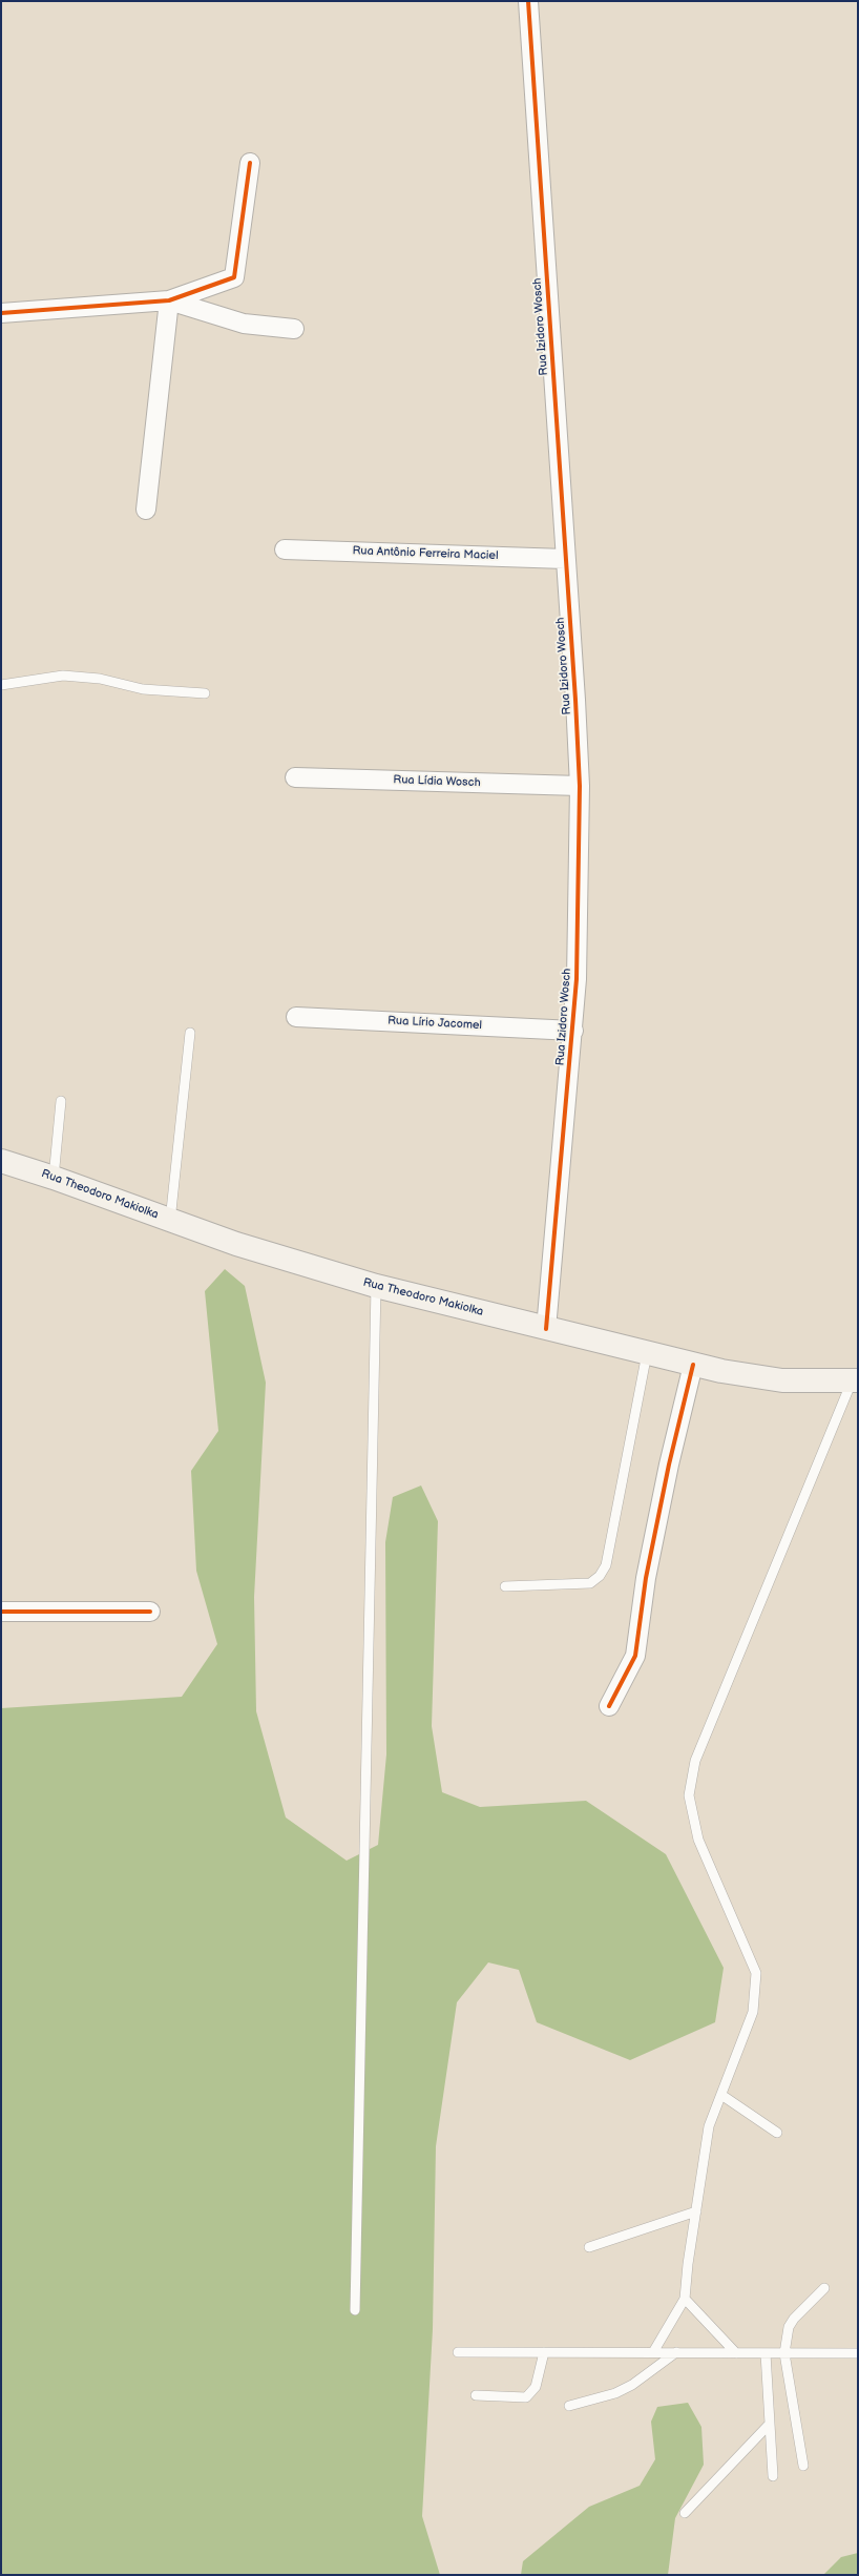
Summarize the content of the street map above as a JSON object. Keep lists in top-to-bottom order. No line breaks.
{"streets":{"main road":["Rua Theodoro Makiolka"],"street":["Rua Izidoro Wosch","Rua Antônio Ferreira Maciel","Rua Lídia Wosch","Rua Lírio Jacomel"]},"crossings":[["Rua Izidoro Wosch","Rua Antônio Ferreira Maciel"],["Rua Izidoro Wosch","Rua Lídia Wosch"],["Rua Izidoro Wosch","Rua Lírio Jacomel"],["Rua Izidoro Wosch","Rua Theodoro Makiolka"]]}
